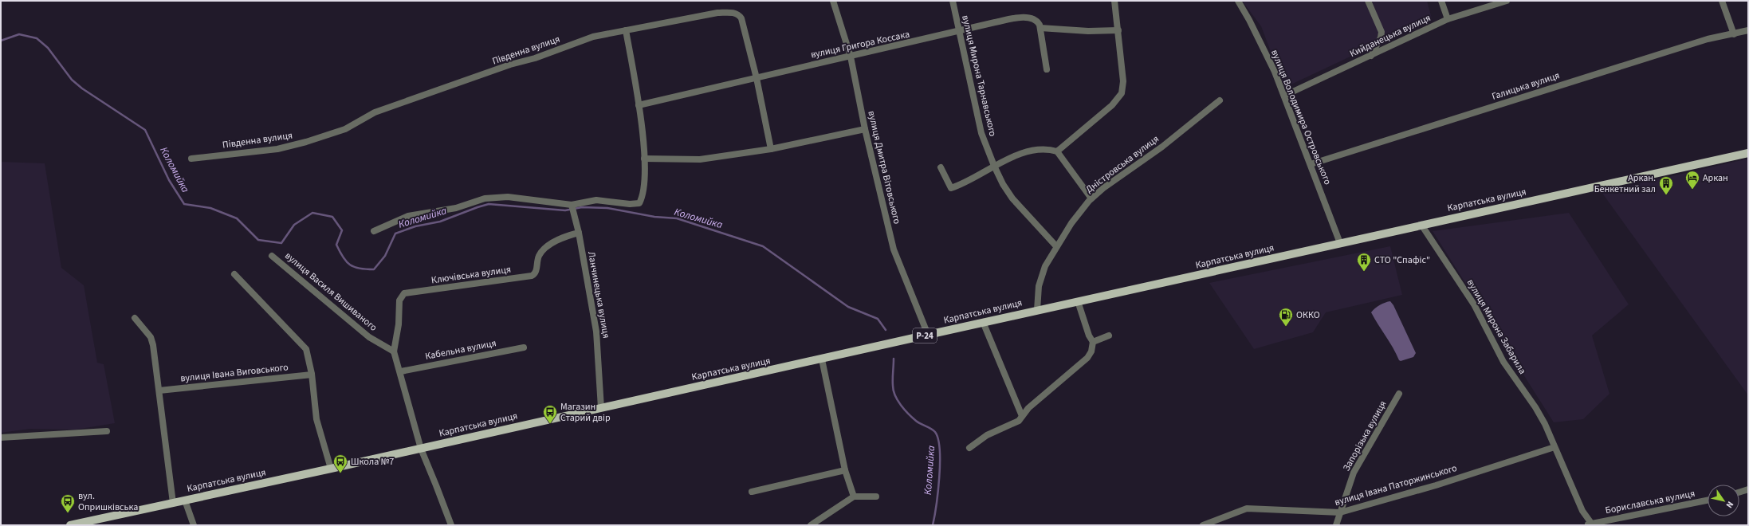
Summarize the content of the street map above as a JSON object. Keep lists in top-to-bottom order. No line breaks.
{"streets":{"main road":["Карпатська вулиця","Р-24"],"street":["Кийданецька вулиця","вулиця Григора Коссака","Південна вулиця","вулиця Мирона Тарнавського","Галицька вулиця","вулиця Володимира Островського","Дністровська вулиця","вулиця Дмитра Вітовського","Ключівська вулиця","вулиця Василя Вишиваного","Ланчинецька вулиця","вулиця Мирона Забарила","Кабельна вулиця","вулиця Івана Виговського","Запорізька вулиця","вулиця Івана Паторжинського","Бориславська вулиця"]},"crossings":[["Кийданецька вулиця","вулиця Володимира Островського"],["вулиця Григора Коссака","Південна вулиця"],["вулиця Григора Коссака","вулиця Мирона Тарнавського"],["вулиця Григора Коссака","вулиця Дмитра Вітовського"],["вулиця Мирона Тарнавського","Дністровська вулиця"],["Галицька вулиця","вулиця Володимира Островського"],["вулиця Володимира Островського","Карпатська вулиця"],["Дністровська вулиця","Карпатська вулиця"],["вулиця Дмитра Вітовського","Карпатська вулиця"],["Карпатська вулиця","Ланчинецька вулиця"],["Карпатська вулиця","вулиця Мирона Забарила"],["Ключівська вулиця","вулиця Василя Вишиваного"],["Ключівська вулиця","Ланчинецька вулиця"],["вулиця Мирона Забарила","вулиця Івана Паторжинського"],["вулиця Мирона Забарила","Бориславська вулиця"],["Запорізька вулиця","вулиця Івана Паторжинського"]],"water":["Коломийка"],"places":{"hotel":["Аркан"],"building":["Аркан. Бенкетний зал","СТО \"Спафіс\""],"fuel station":["ОККО"],"bus stop":["Магазин Старий двір","Школа №7","вул. Опришківська"]},"north":"bottom right"}
